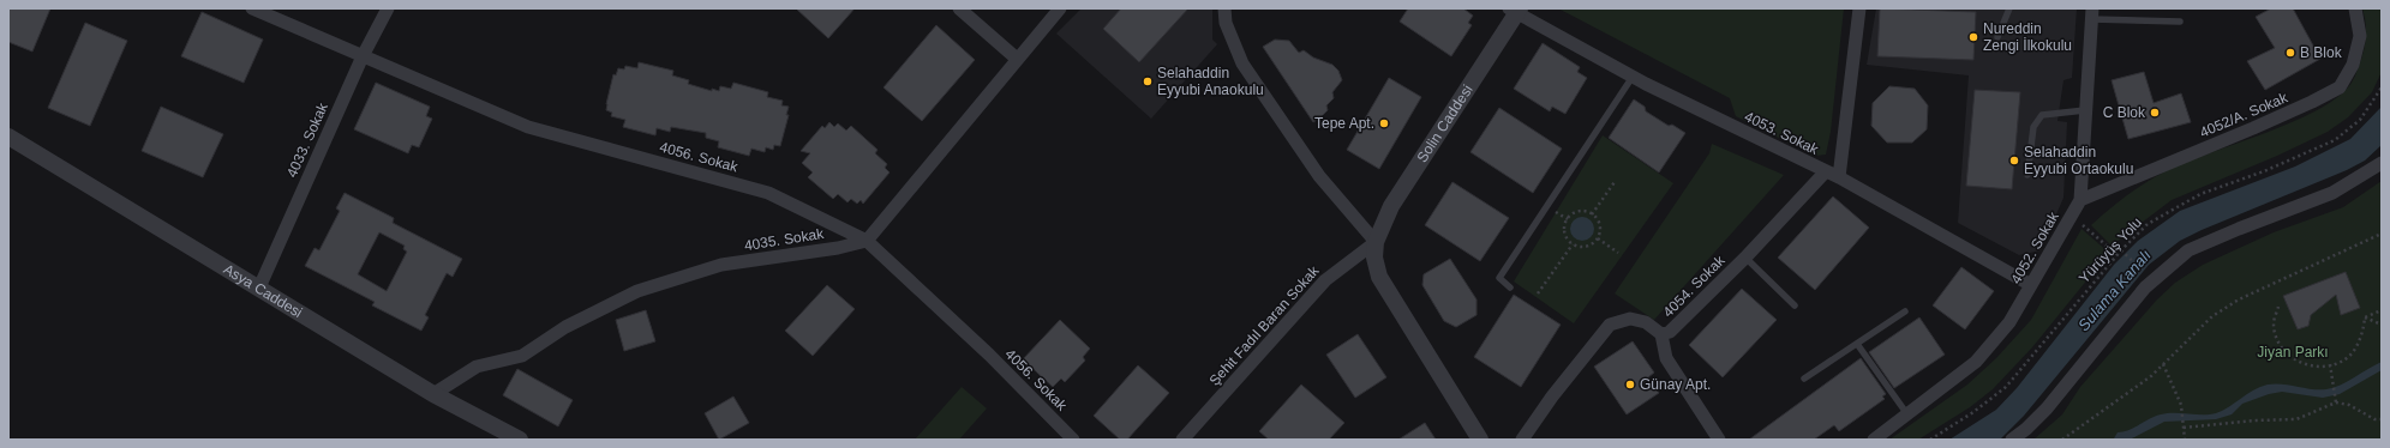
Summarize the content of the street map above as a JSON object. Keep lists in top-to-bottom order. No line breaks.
{"streets":{"street":["4052/A. Sokak","Solin Caddesi","4053. Sokak","4033. Sokak","4056. Sokak","4035. Sokak","4052. Sokak","4054. Sokak","Asya Caddesi","Şehit Fadıl Baran Sokak"],"path":["Yürüyüş Yolu"]},"crossings":[["4052/A. Sokak","4052. Sokak"],["Solin Caddesi","4053. Sokak"],["Solin Caddesi","Şehit Fadıl Baran Sokak"],["4053. Sokak","4052. Sokak"],["4053. Sokak","4054. Sokak"],["4033. Sokak","4056. Sokak"],["4033. Sokak","Asya Caddesi"],["4056. Sokak","4035. Sokak"],["4035. Sokak","Asya Caddesi"]],"water":["Sulama Kanalı"],"parks":["Jiyan Parkı"],"places":["Nureddin Zengi İlkokulu","B Blok","Selahaddin Eyyubi Anaokulu","C Blok","Tepe Apt.","Selahaddin Eyyubi Ortaokulu","Günay Apt."]}
